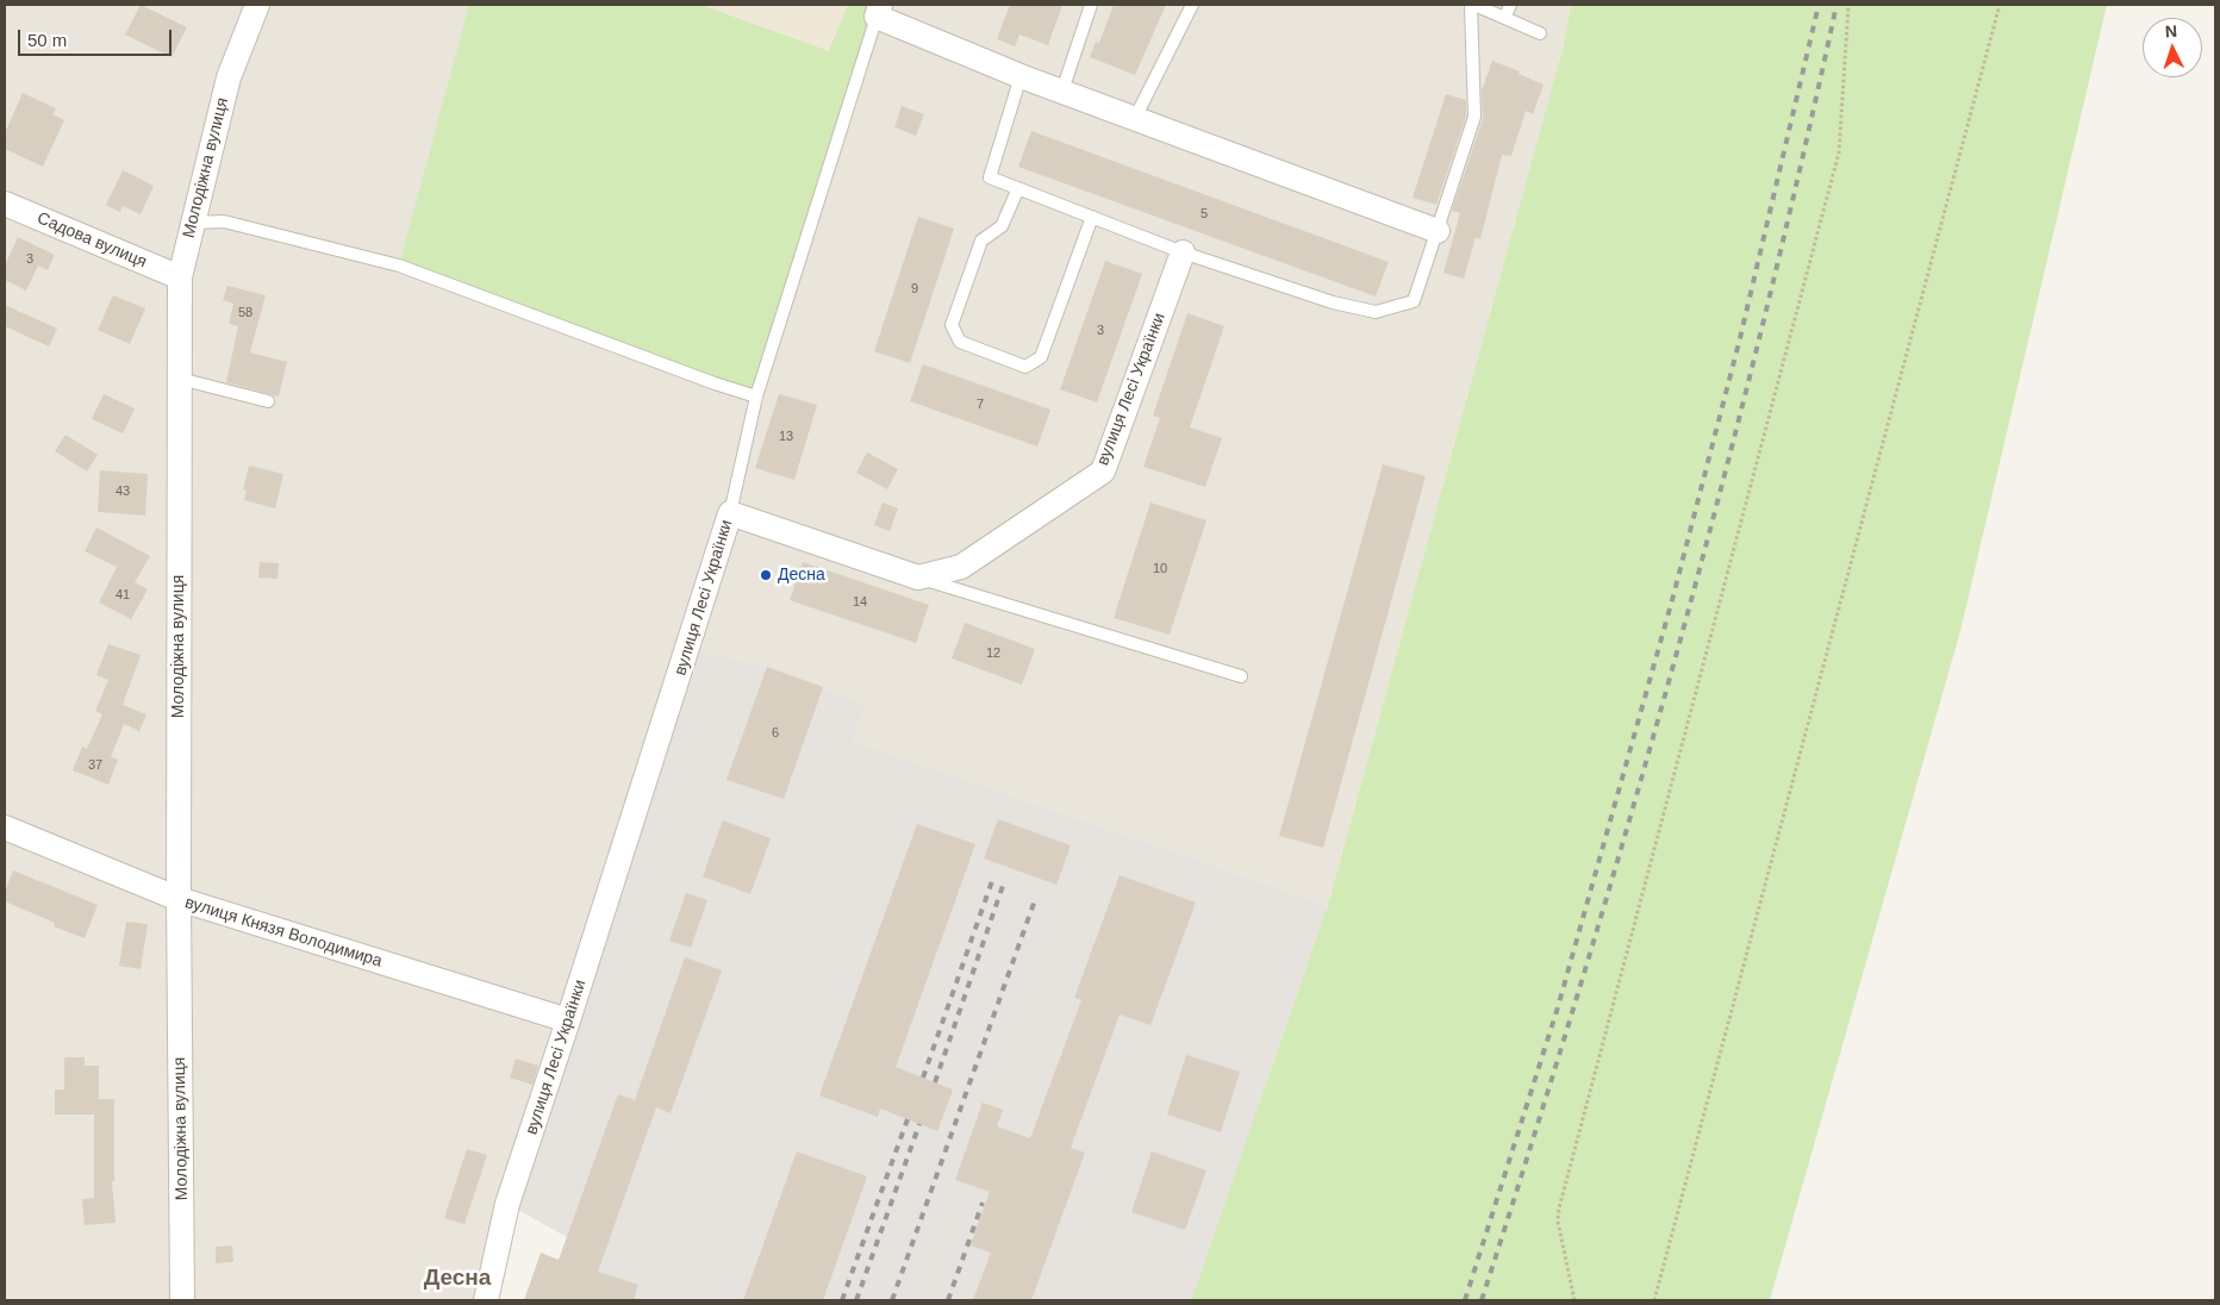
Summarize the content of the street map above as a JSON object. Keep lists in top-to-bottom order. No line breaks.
{"streets":{"street":["Молодіжна вулиця","Садова вулиця","вулиця Лесі Українки","вулиця Князя Володимира"]},"crossings":[["Молодіжна вулиця","Садова вулиця"],["Молодіжна вулиця","вулиця Князя Володимира"],["вулиця Лесі Українки","вулиця Князя Володимира"]],"districts":["Десна"],"places":["Десна"],"house_numbers":["5","3","9","58","3","7","13","43","10","41","14","12","6","37"],"scale_bar":"50 m","north":"top"}
